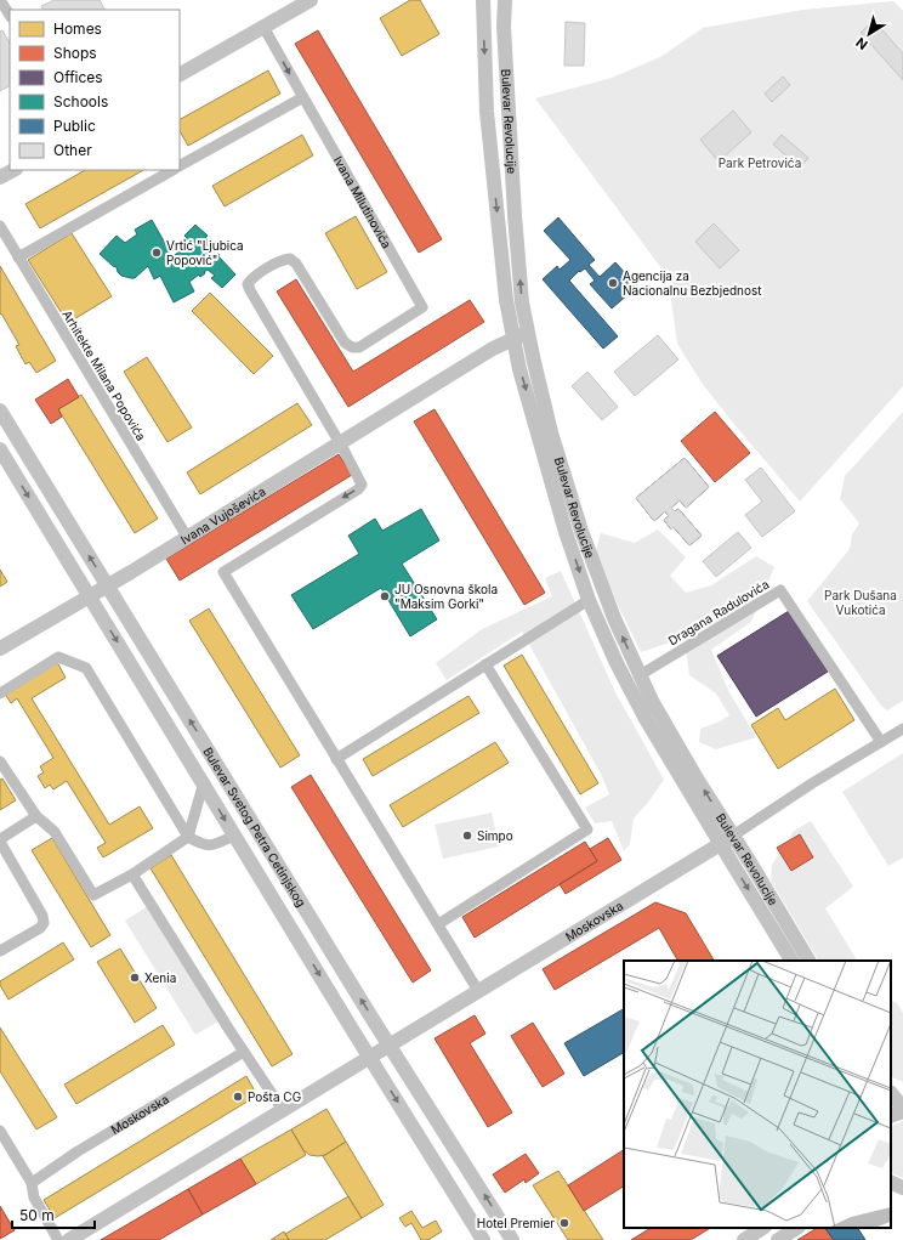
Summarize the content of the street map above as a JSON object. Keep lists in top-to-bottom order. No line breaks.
{"streets":{"main road":["Bulevar Revolucije","Ivana Vujoševića","Bulevar Svetog Petra Cetinjskog","Moskovska"],"street":["Ivana Milutinovića","Arhitekte Milana Popovića","Dragana Radulovića"]},"crossings":[["Bulevar Revolucije","Ivana Vujoševića"],["Bulevar Revolucije","Dragana Radulovića"],["Bulevar Revolucije","Moskovska"],["Ivana Milutinovića","Ivana Vujoševića"],["Arhitekte Milana Popovića","Ivana Vujoševića"],["Ivana Vujoševića","Bulevar Svetog Petra Cetinjskog"],["Dragana Radulovića","Moskovska"],["Bulevar Svetog Petra Cetinjskog","Moskovska"]],"parks":["Park Petrovića","Park Dušana Vukotića"],"places":["Vrtić \"Ljubica Popović\"","Agencija za Nacionalnu Bezbjednost","JU Osnovna škola \"Maksim Gorki\"","Simpo","Xenia","Pošta CG","Hotel Premier"],"legend":["Homes","Shops","Offices","Schools","Public","Other"],"scale_bar":"50 m","north":"bottom left"}
